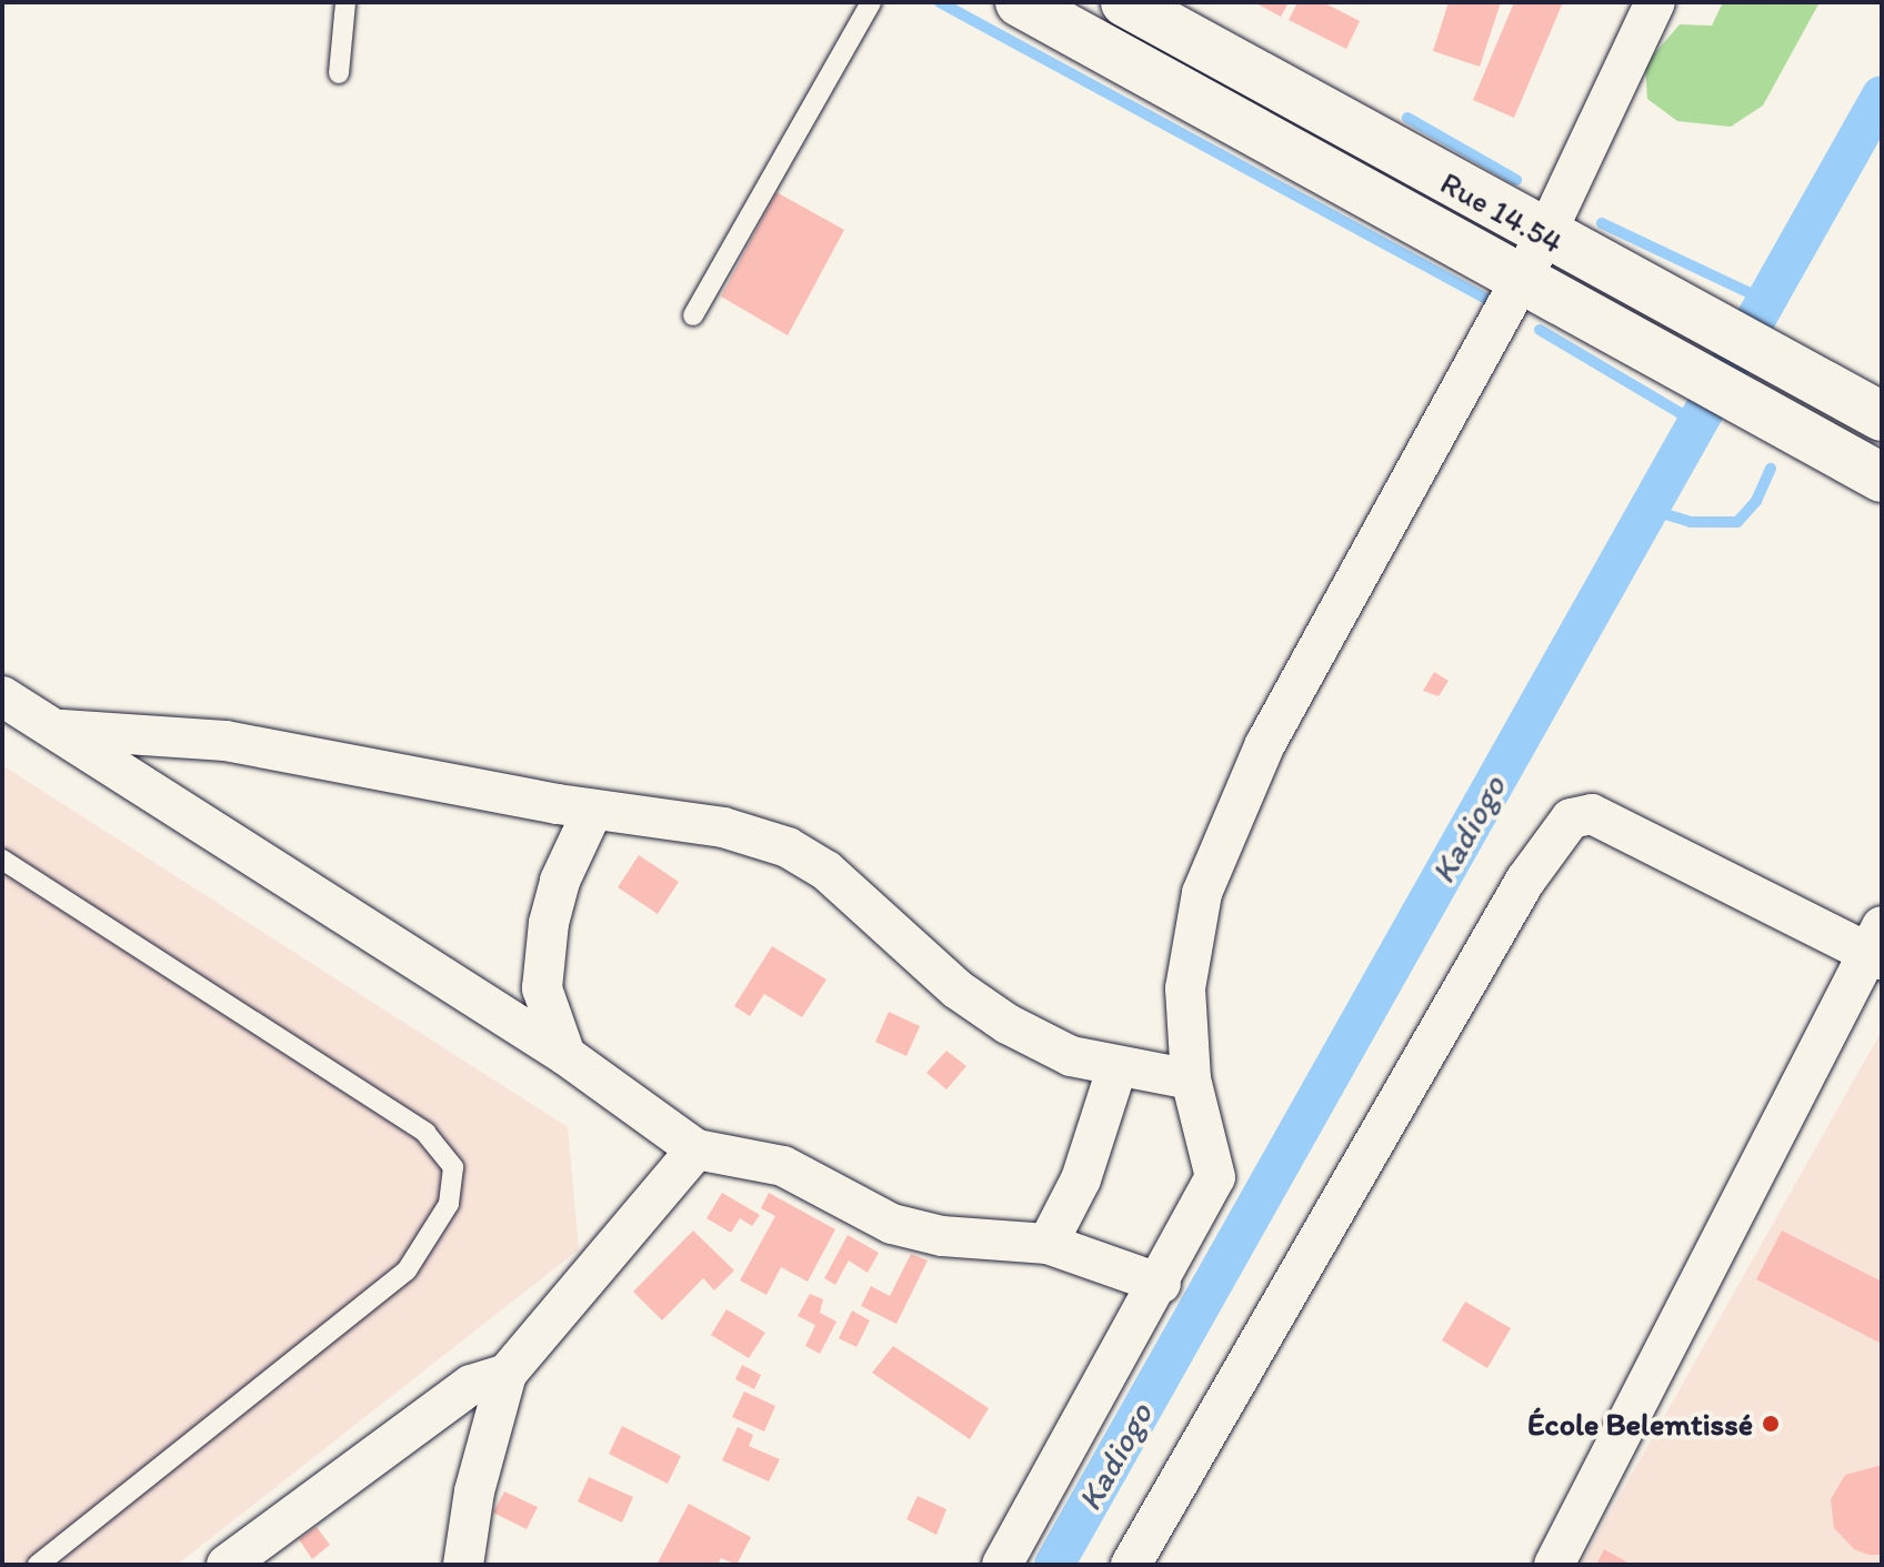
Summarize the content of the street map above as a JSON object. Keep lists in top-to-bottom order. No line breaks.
{"streets":{"main road":["Rue 14.54"]},"water":["Kadiogo"],"places":["École Belemtissé"]}
